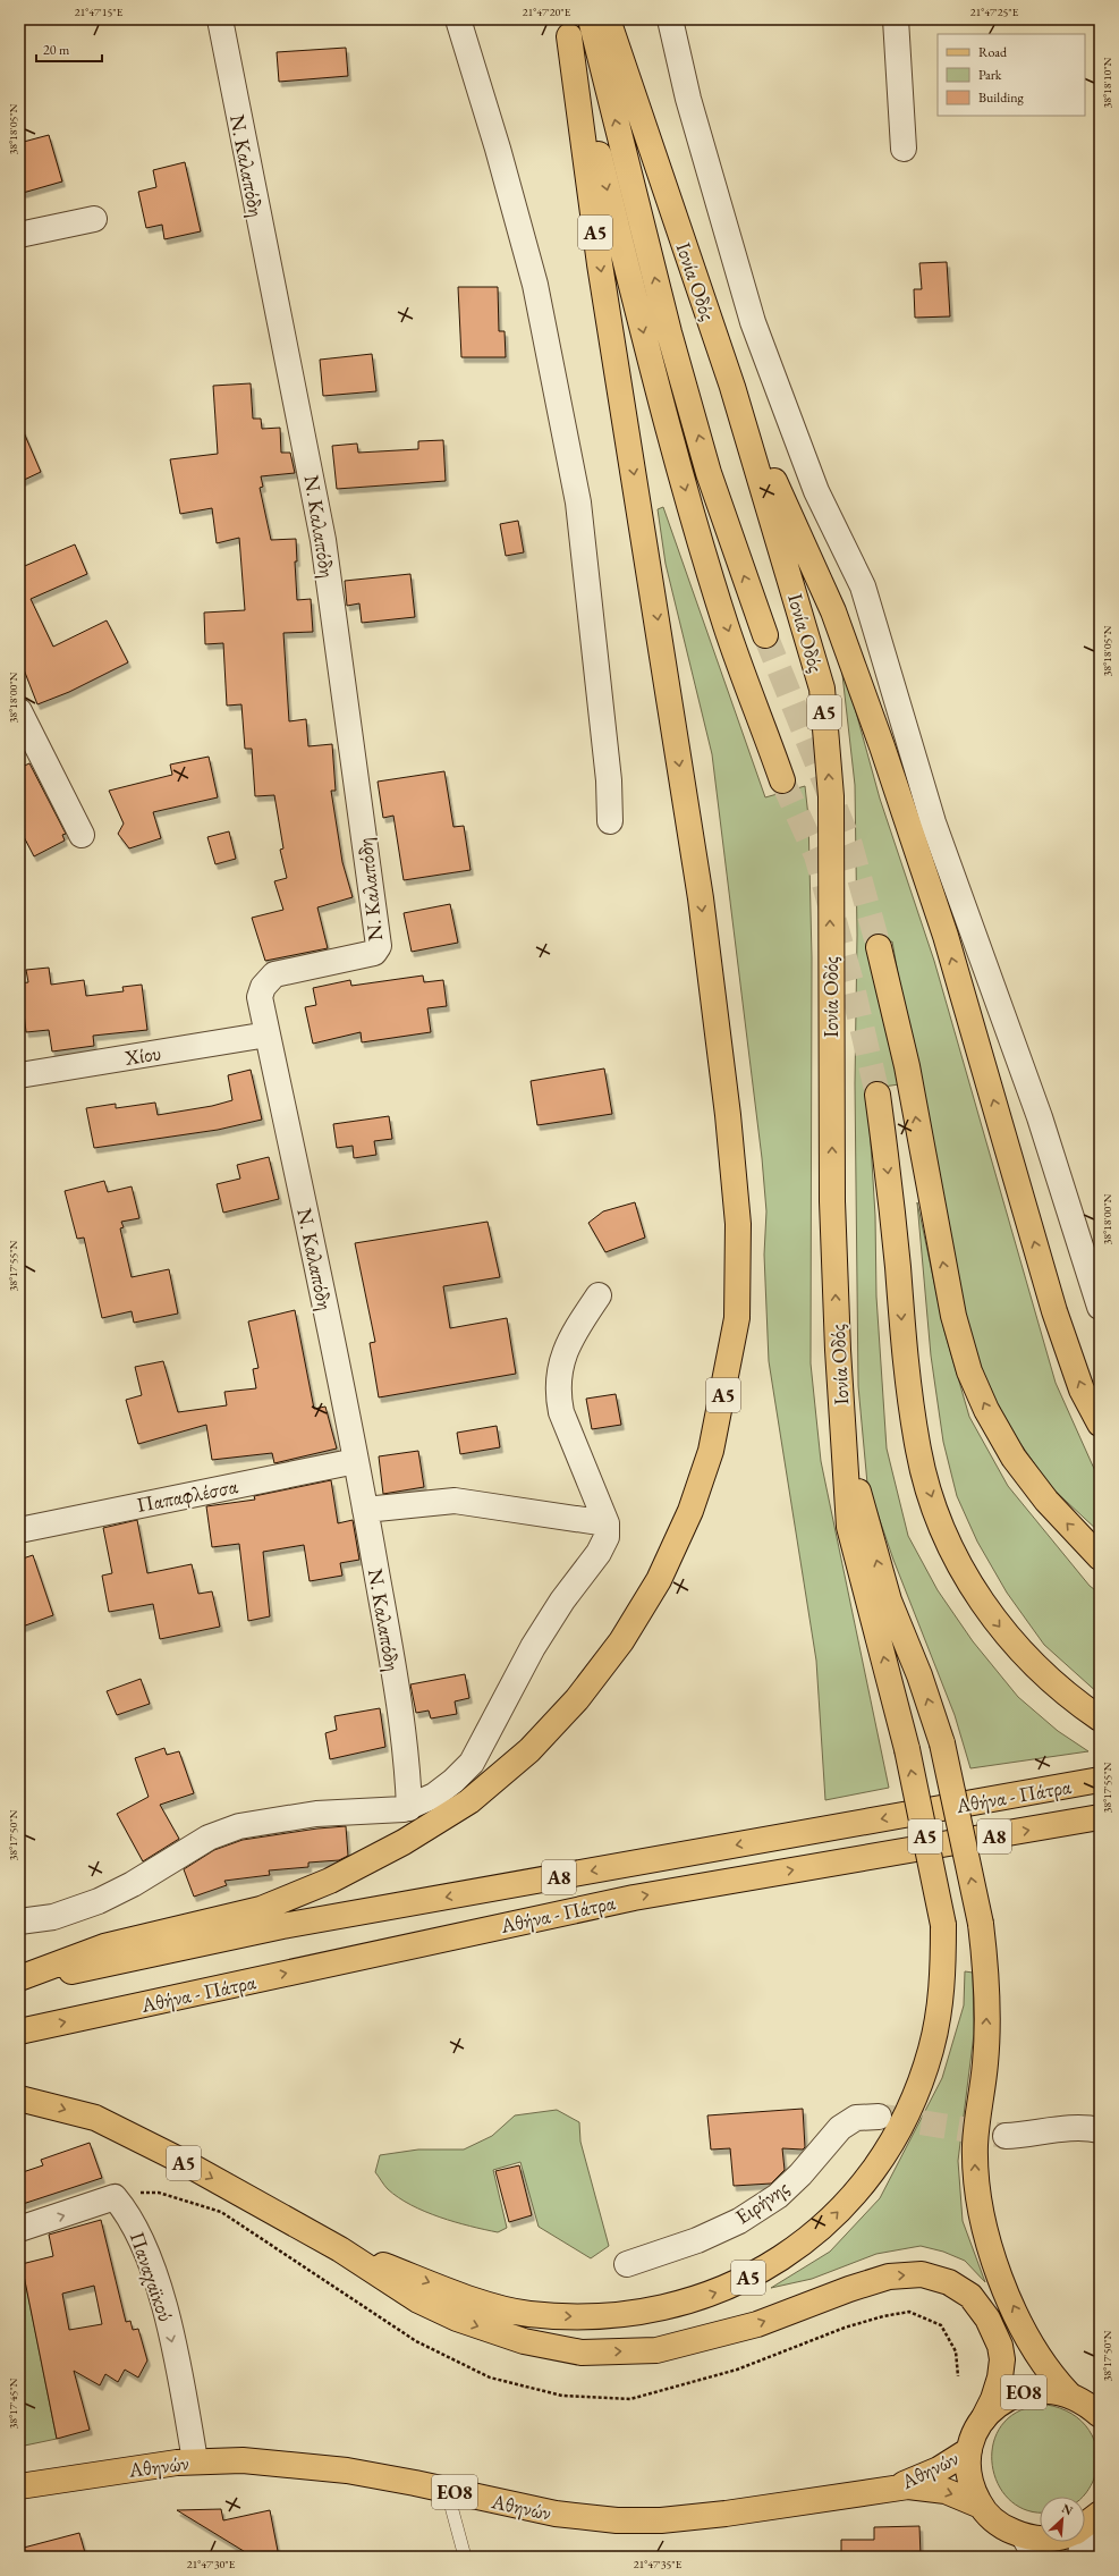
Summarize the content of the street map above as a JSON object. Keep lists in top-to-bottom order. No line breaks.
{"streets":{"main road":["Α5","Ιονία Οδός","Αθήνα - Πάτρα","Α8","ΕΟ8","Αθηνών"],"street":["Ν. Καλαπόδη","Χίου","Παπαφλέσσα","Ειρήνης","Παναχαϊκού"]},"crossings":[["Ν. Καλαπόδη","Χίου"],["Ν. Καλαπόδη","Παπαφλέσσα"],["Α5","Ιονία Οδός"],["Παναχαϊκού","Αθηνών"]],"legend":["Road","Park","Building"],"scale_bar":"20 m","north":"top right","coordinates":["21°47'15\"E","21°47'20\"E","21°47'25\"E","38°18'10\"N","38°18'05\"N","38°18'00\"N","38°17'55\"N","38°17'50\"N","38°17'45\"N","21°47'30\"E","21°47'35\"E"]}
